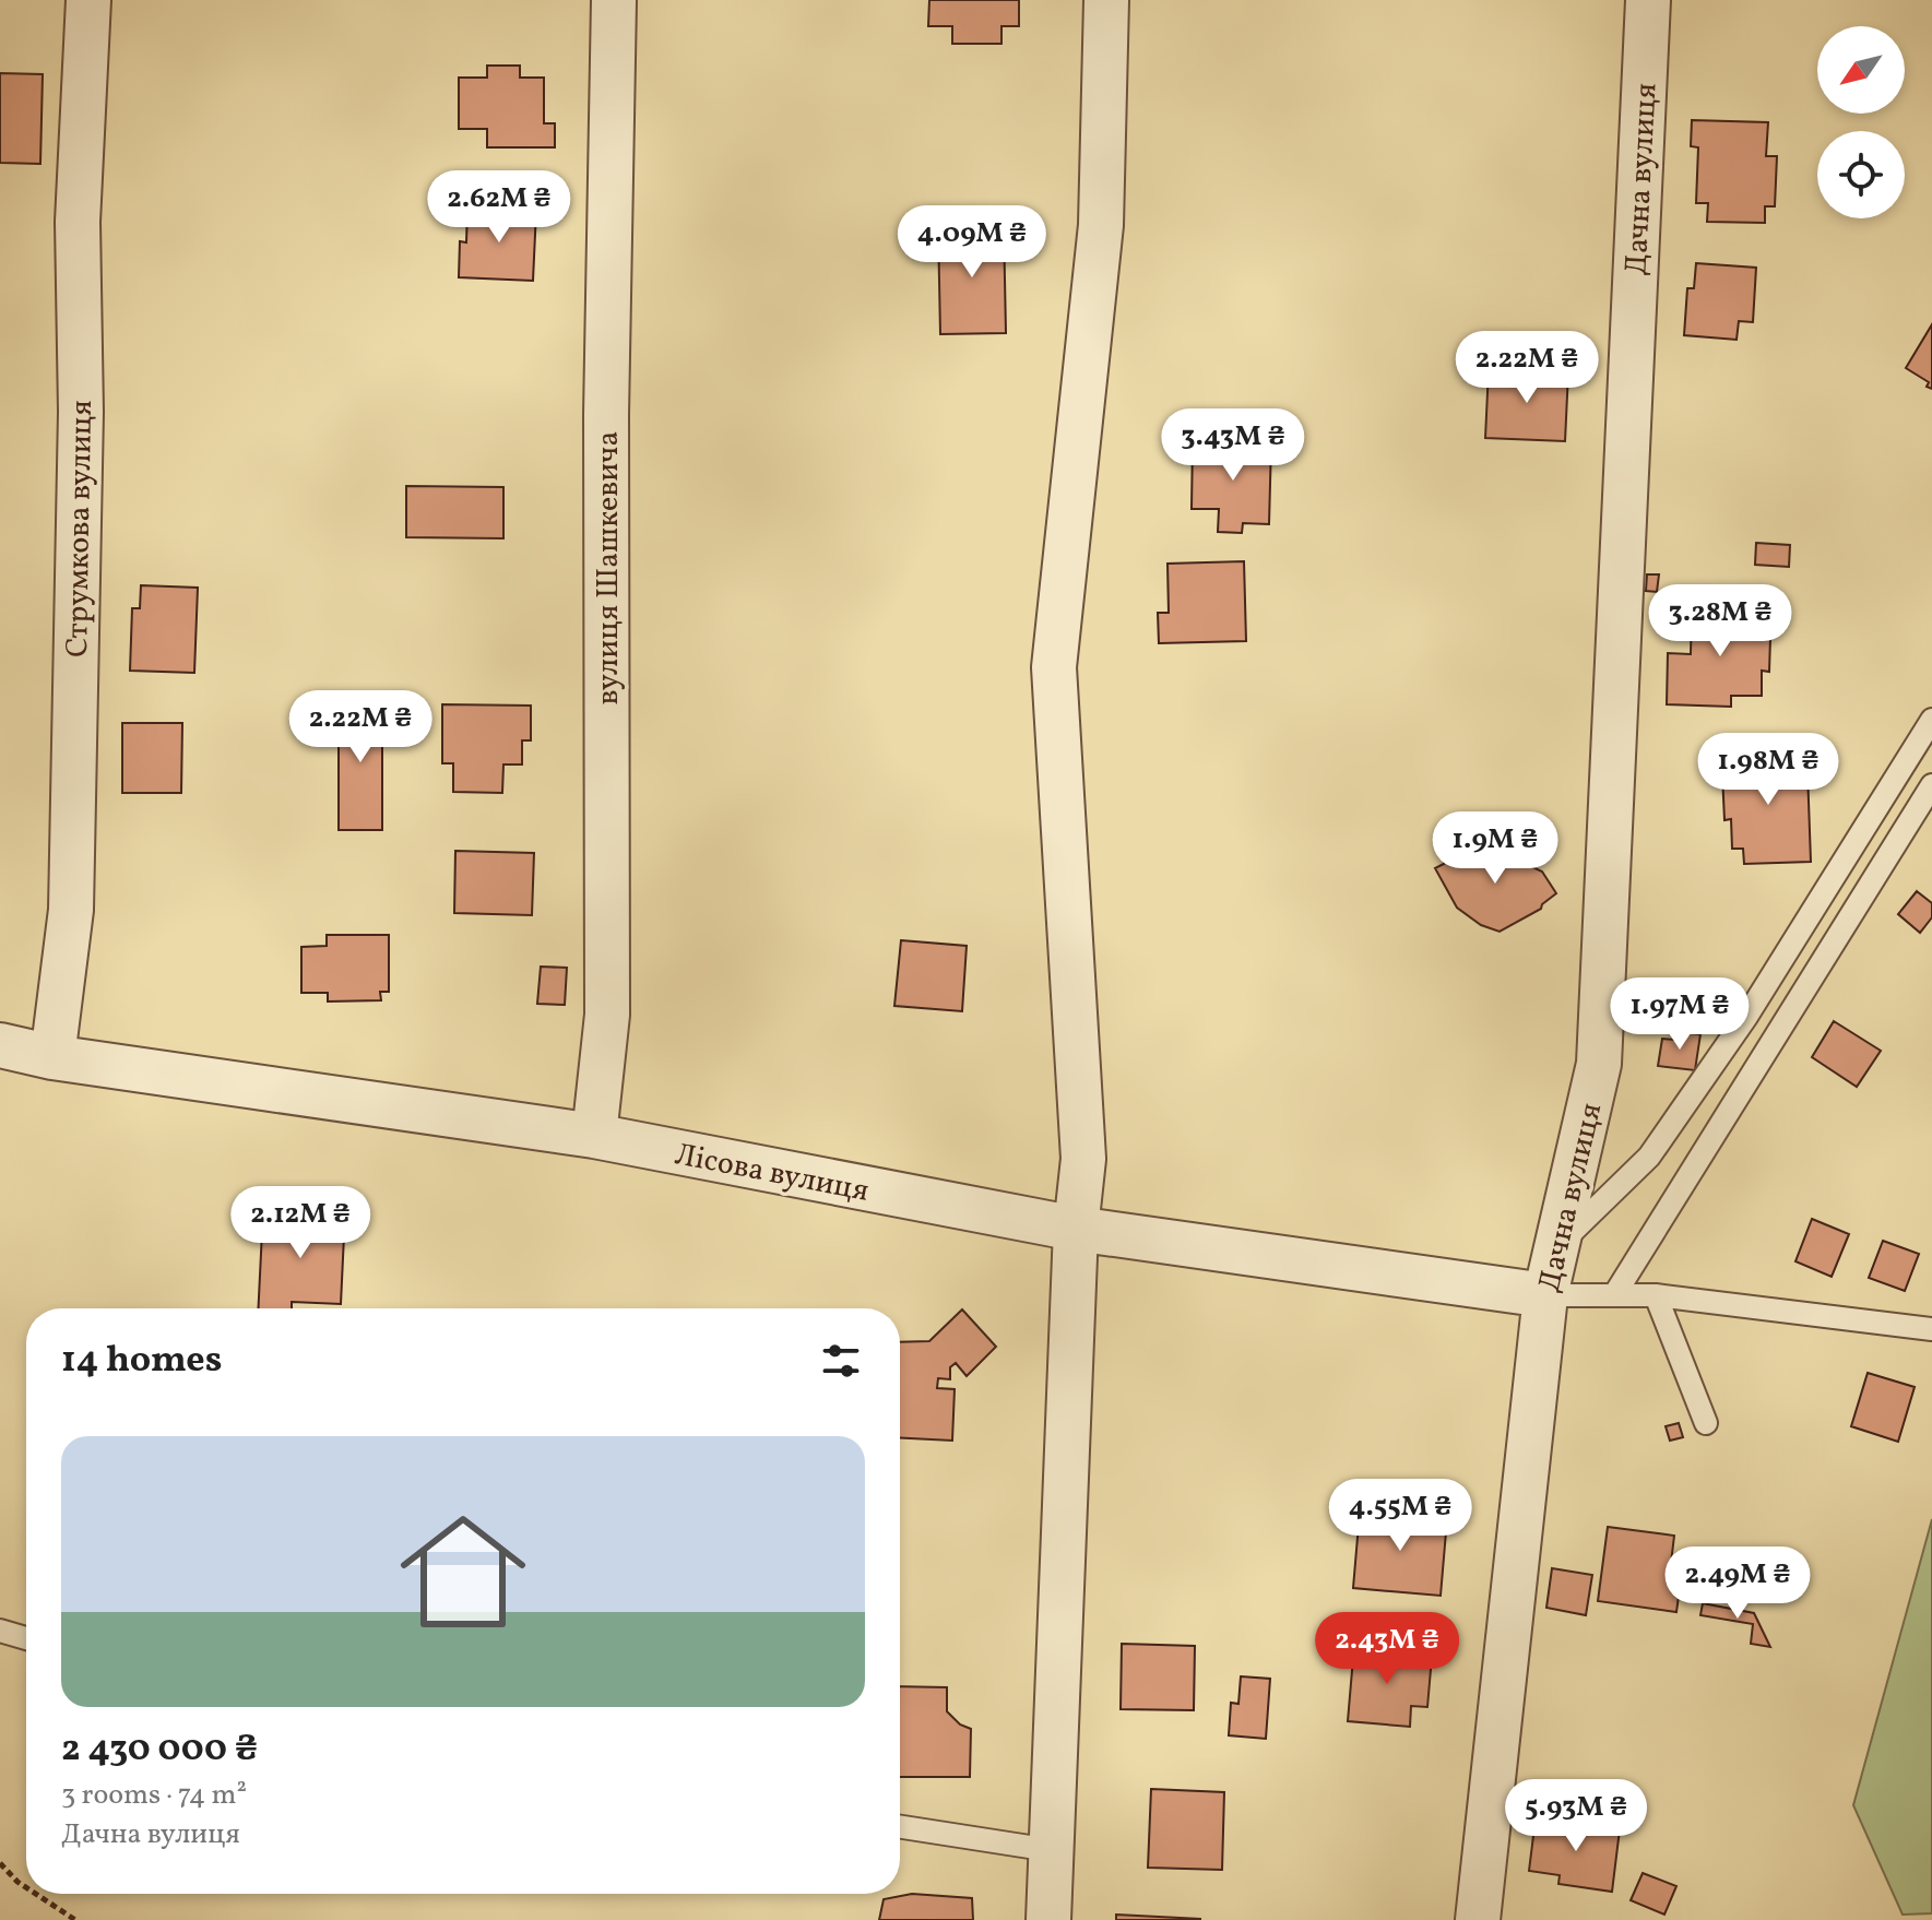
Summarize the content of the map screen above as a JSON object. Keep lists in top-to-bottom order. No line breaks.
{"streets":{"street":["Дачна вулиця","Струмкова вулиця","вулиця Шашкевича","Лісова вулиця"]},"crossings":[["Дачна вулиця","Лісова вулиця"],["Струмкова вулиця","Лісова вулиця"],["вулиця Шашкевича","Лісова вулиця"]],"north":"bottom left","page":{"price":["2.62M ₴","4.09M ₴","2.22M ₴","3.43M ₴","3.28M ₴","2.22M ₴","1.98M ₴","1.9M ₴","1.97M ₴","2.12M ₴","4.55M ₴","2.49M ₴","2.43M ₴","5.93M ₴"],"heading":"14 homes","list":[{"name":"2 430 000 ₴","note":"3 rooms · 74 m² · Дачна вулиця"}]}}
